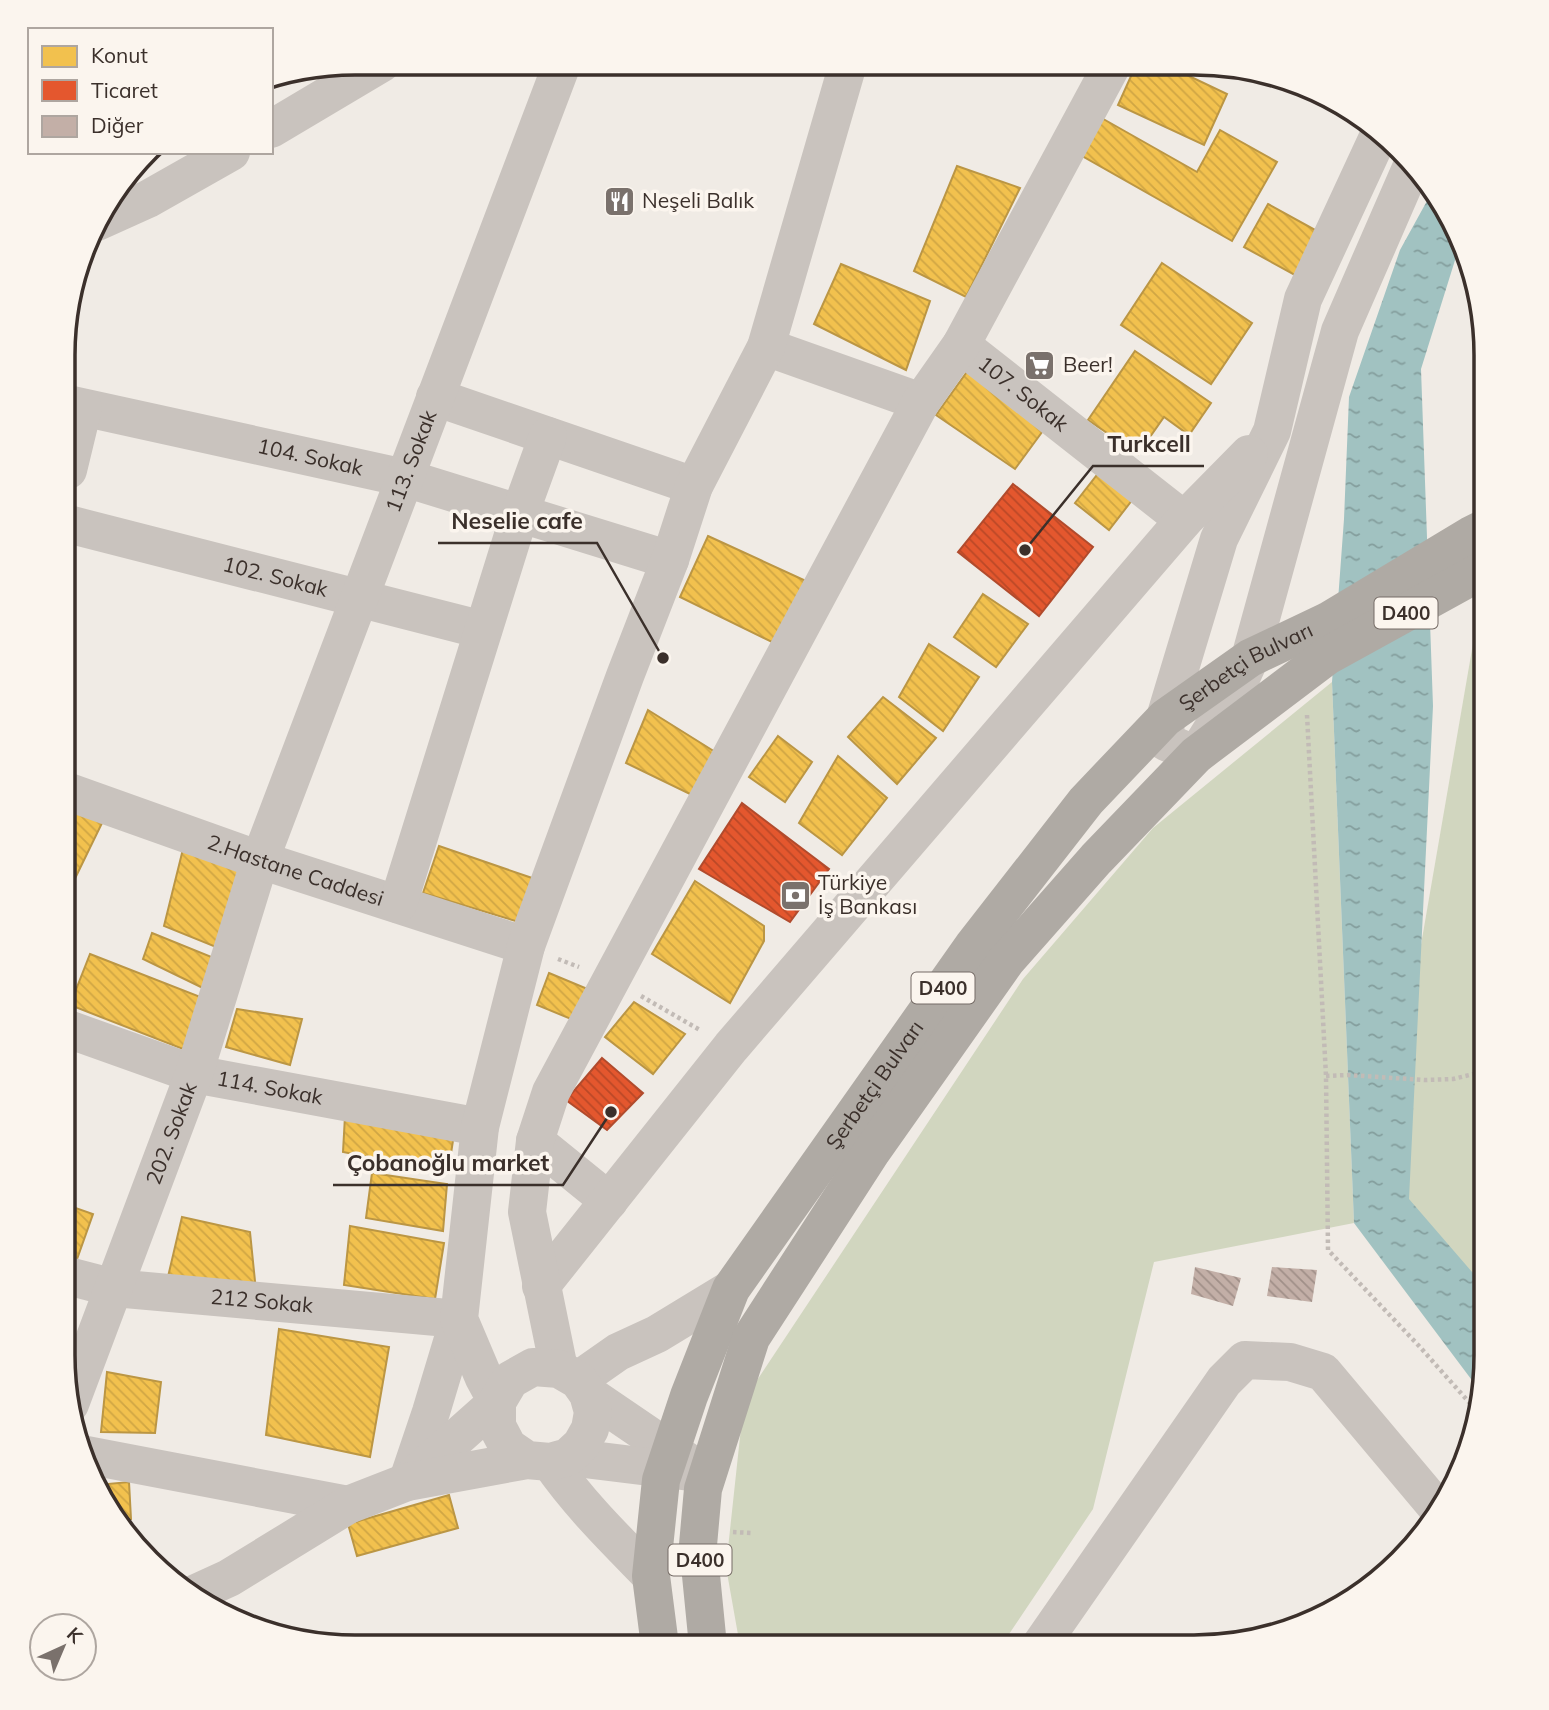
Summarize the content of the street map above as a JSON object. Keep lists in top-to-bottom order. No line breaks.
{"streets":{"highway":["D400","Şerbetçi Bulvarı"],"street":["107. Sokak","104. Sokak","113. Sokak","102. Sokak","2.Hastane Caddesi","114. Sokak","202. Sokak","212 Sokak"]},"crossings":[["104. Sokak","113. Sokak"],["113. Sokak","102. Sokak"],["113. Sokak","2.Hastane Caddesi"],["113. Sokak","202. Sokak"],["D400","Şerbetçi Bulvarı"],["2.Hastane Caddesi","202. Sokak"],["114. Sokak","202. Sokak"],["202. Sokak","212 Sokak"]],"places":{"restaurant":["Neşeli Balık"],"supermarket":["Beer!"],"other":["Turkcell","Neselie cafe","Çobanoğlu market"],"bank":["Türkiye İş Bankası"]},"legend":["Konut","Ticaret","Diğer"],"north":"top right"}
